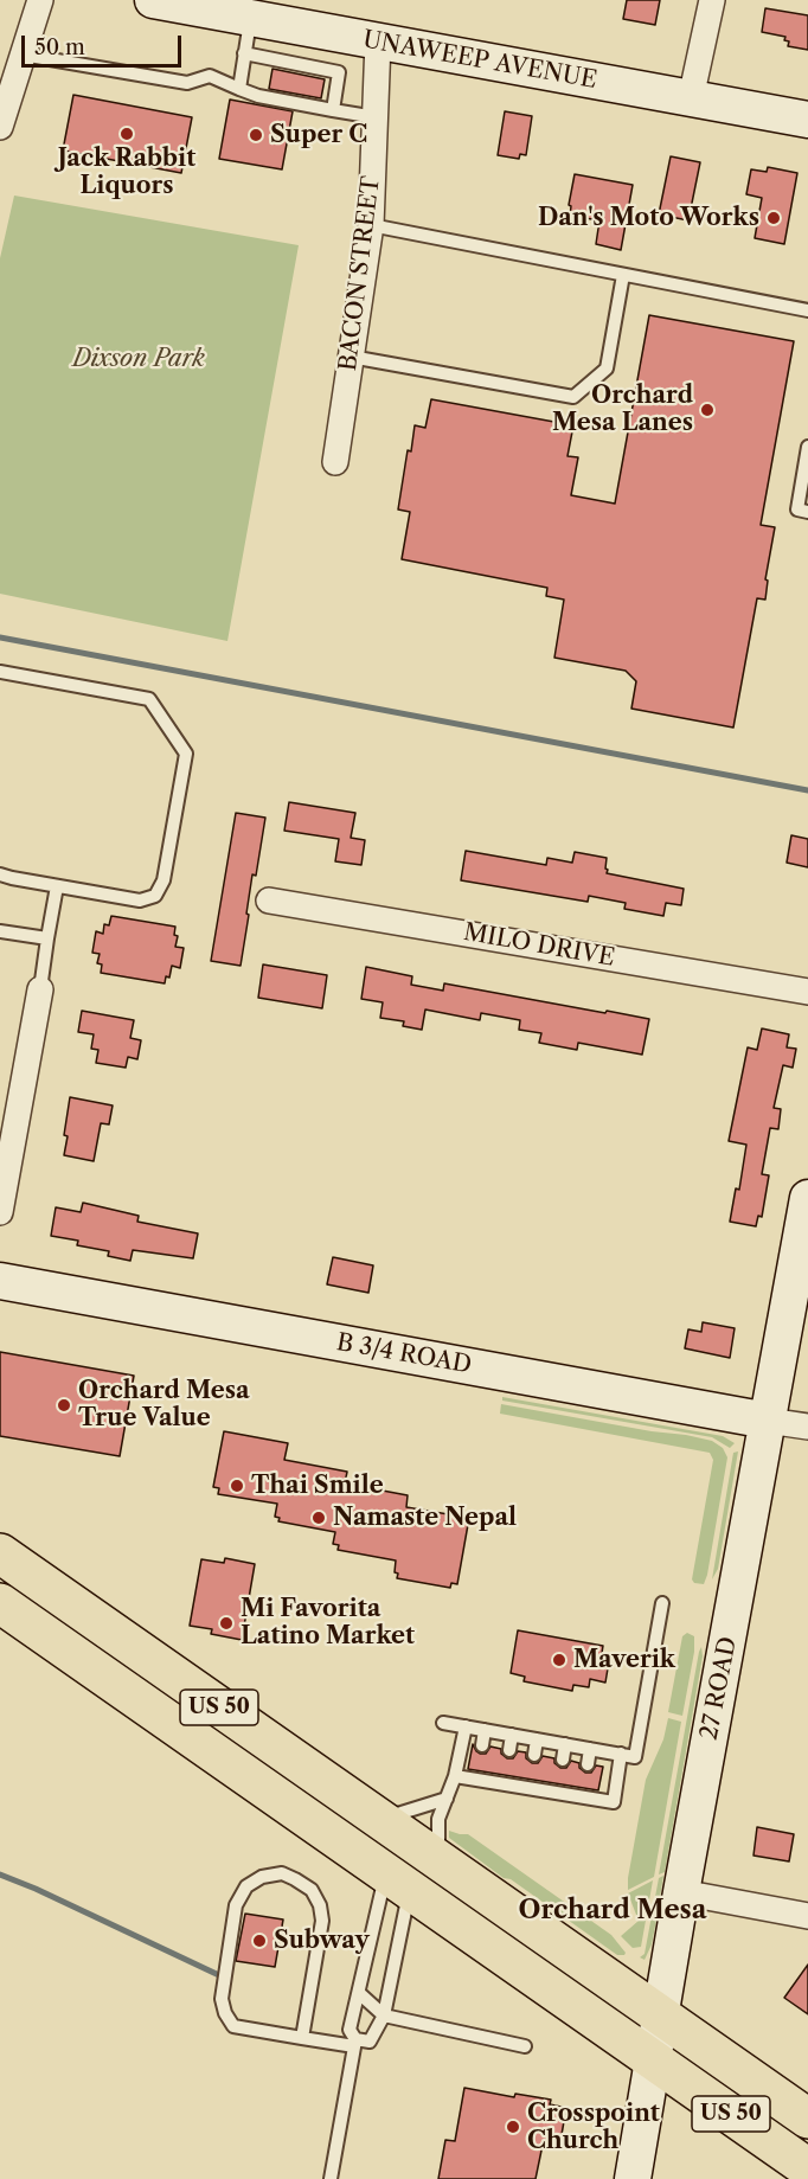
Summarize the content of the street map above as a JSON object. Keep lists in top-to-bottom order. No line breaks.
{"streets":{"highway":["US 50"],"street":["UNAWEEP AVENUE","BACON STREET","MILO DRIVE","B 3/4 ROAD","27 ROAD"]},"crossings":[["UNAWEEP AVENUE","BACON STREET"],["B 3/4 ROAD","27 ROAD"],["27 ROAD","US 50"]],"districts":["Orchard Mesa"],"parks":["Dixson Park"],"places":["Jack Rabbit Liquors","Super C","Dan's Moto Works","Orchard Mesa Lanes","Orchard Mesa True Value","Thai Smile","Namaste Nepal","Mi Favorita Latino Market","Maverik","Subway","Crosspoint Church"],"scale_bar":"50 m"}
